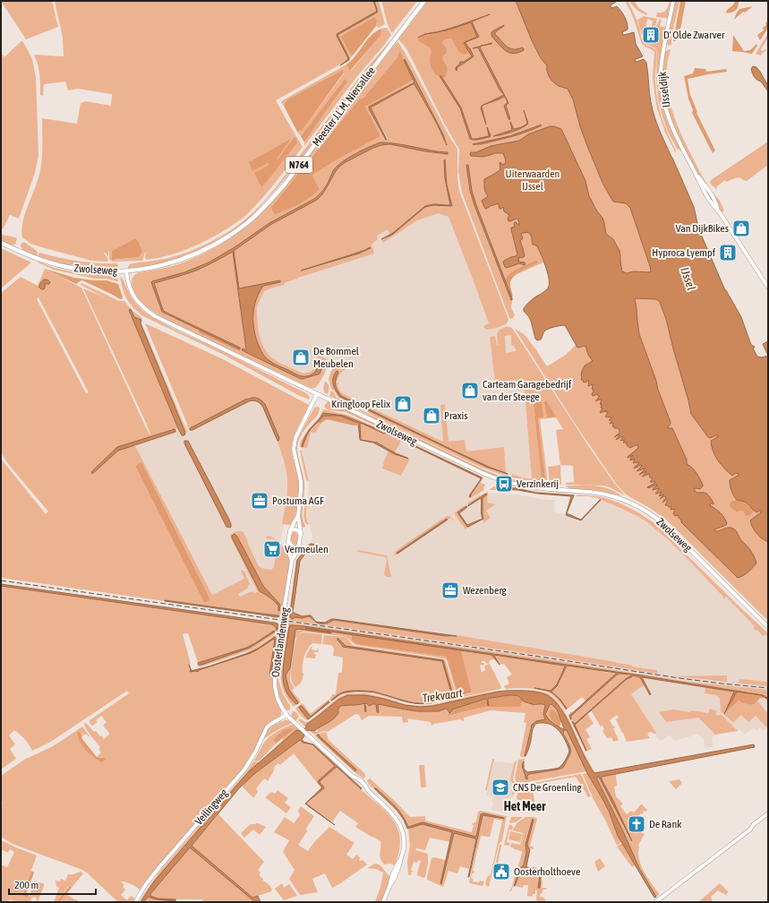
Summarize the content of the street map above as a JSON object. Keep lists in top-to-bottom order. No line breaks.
{"streets":{"main road":["Meester J.L.M. Niersallee","N764","Zwolseweg"],"street":["IJsseldijk","Oosterlandenweg","Veilingweg"]},"crossings":[["Meester J.L.M. Niersallee","Zwolseweg"],["Zwolseweg","Oosterlandenweg"],["Oosterlandenweg","Veilingweg"]],"districts":["Het Meer"],"water":["IJssel","Trekvaart"],"parks":["Uiterwaarden IJssel"],"places":{"building":["D' Olde Zwarver","Hyproca Lyempf"],"shop":["Van DijkBikes","De Bommel Meubelen","Carteam Garagebedrijf van der Steege","Kringloop Felix","Praxis"],"bus stop":["Verzinkerij"],"office":["Postuma AGF","Wezenberg"],"supermarket":["Vermeulen"],"school or university":["CNS De Groenling"],"church":["De Rank"],"public building":["Oosterholthoeve"]},"scale_bar":"200 m"}
